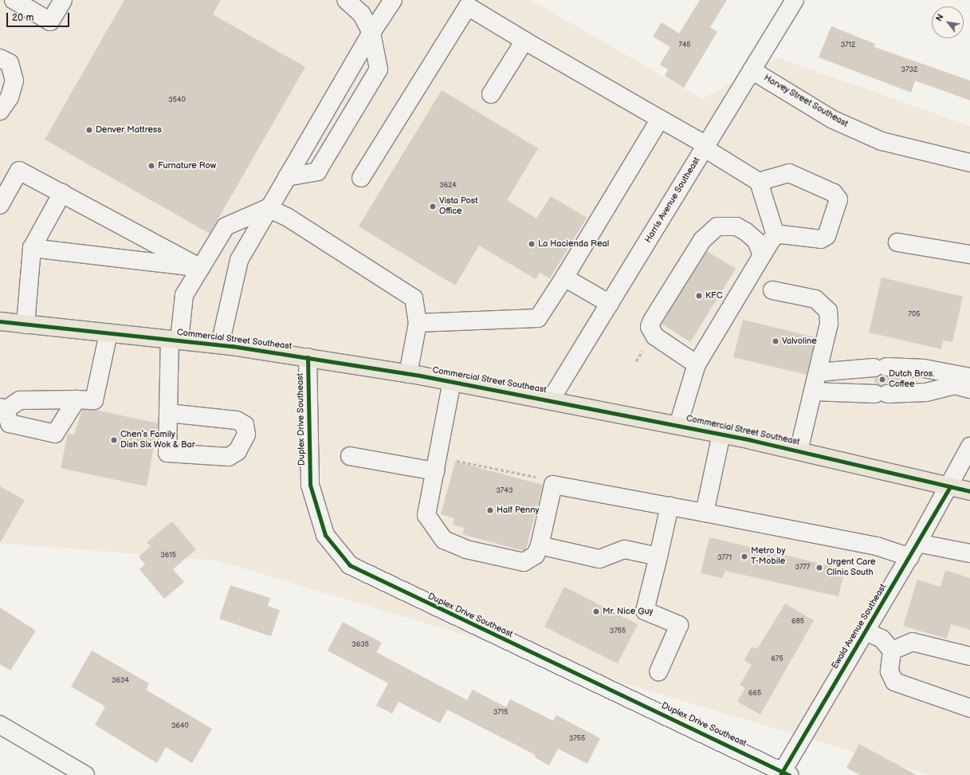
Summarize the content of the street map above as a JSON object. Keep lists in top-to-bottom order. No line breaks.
{"streets":{"main road":["Commercial Street Southeast"],"street":["Harvey Street Southeast","Harris Avenue Southeast","Duplex Drive Southeast","Ewald Avenue Southeast"]},"crossings":[["Harvey Street Southeast","Harris Avenue Southeast"],["Harris Avenue Southeast","Commercial Street Southeast"],["Commercial Street Southeast","Duplex Drive Southeast"],["Commercial Street Southeast","Ewald Avenue Southeast"],["Duplex Drive Southeast","Ewald Avenue Southeast"]],"places":["Denver Mattress","Furnature Row","Vista Post Office","La Hacienda Real","KFC","Valvoline","Dutch Bros. Coffee","Chen’s Family Dish Six Wok & Bar","Half Penny","Metro by T-Mobile","Urgent Care Clinic South","Mr. Nice Guy"],"house_numbers":["745","3712","3732","3540","3624","705","3743","3615","3771","3777","685","3755","3635","675","3634","665","3715","3640","3755"],"scale_bar":"20 m","north":"top left"}
